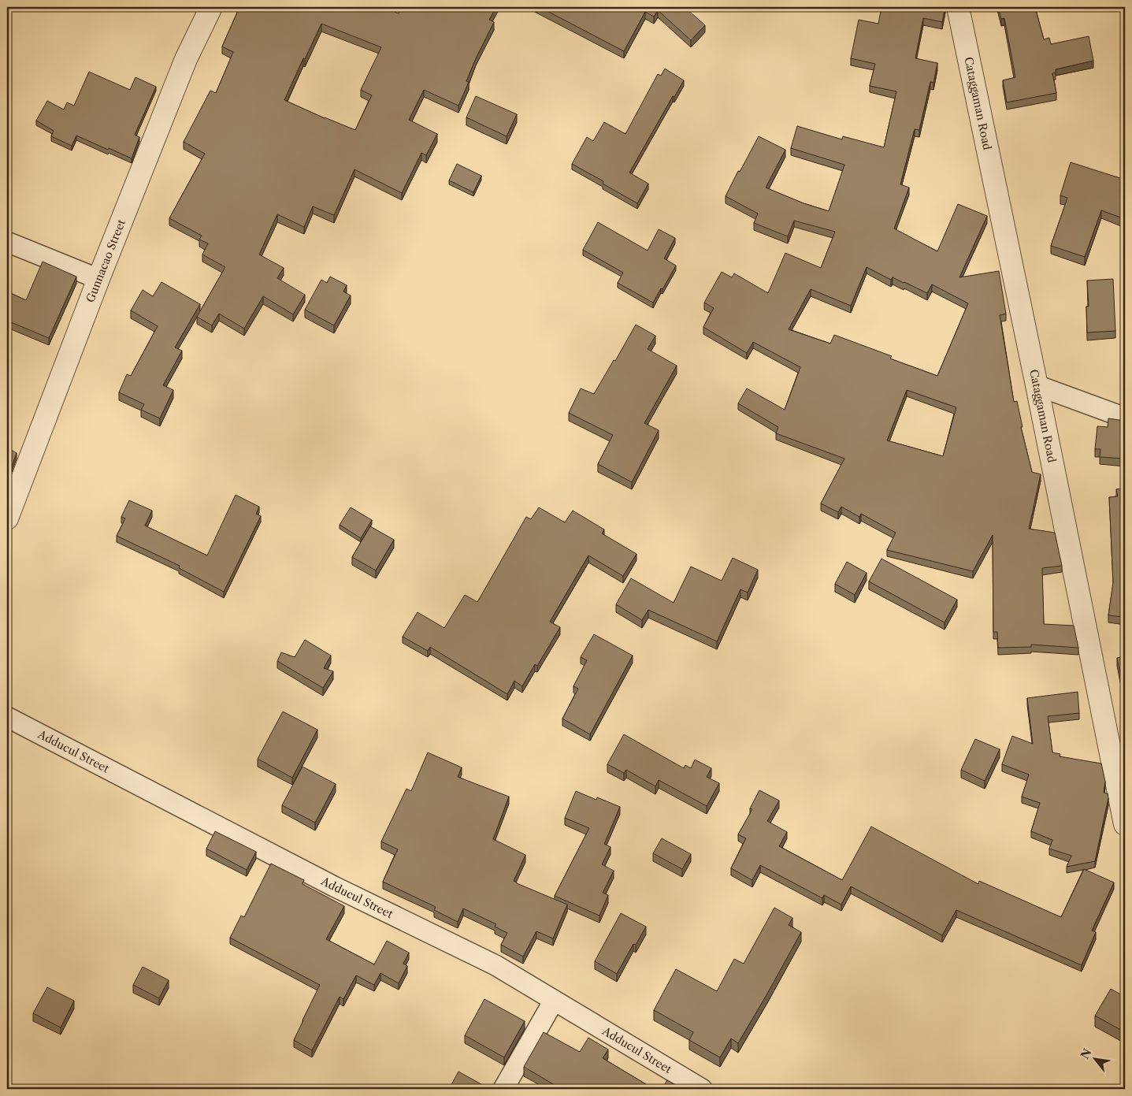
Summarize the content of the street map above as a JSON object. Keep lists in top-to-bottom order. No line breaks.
{"streets":{"street":["Cataggaman Road","Gunnacao Street","Adducul Street"]},"north":"top left"}
